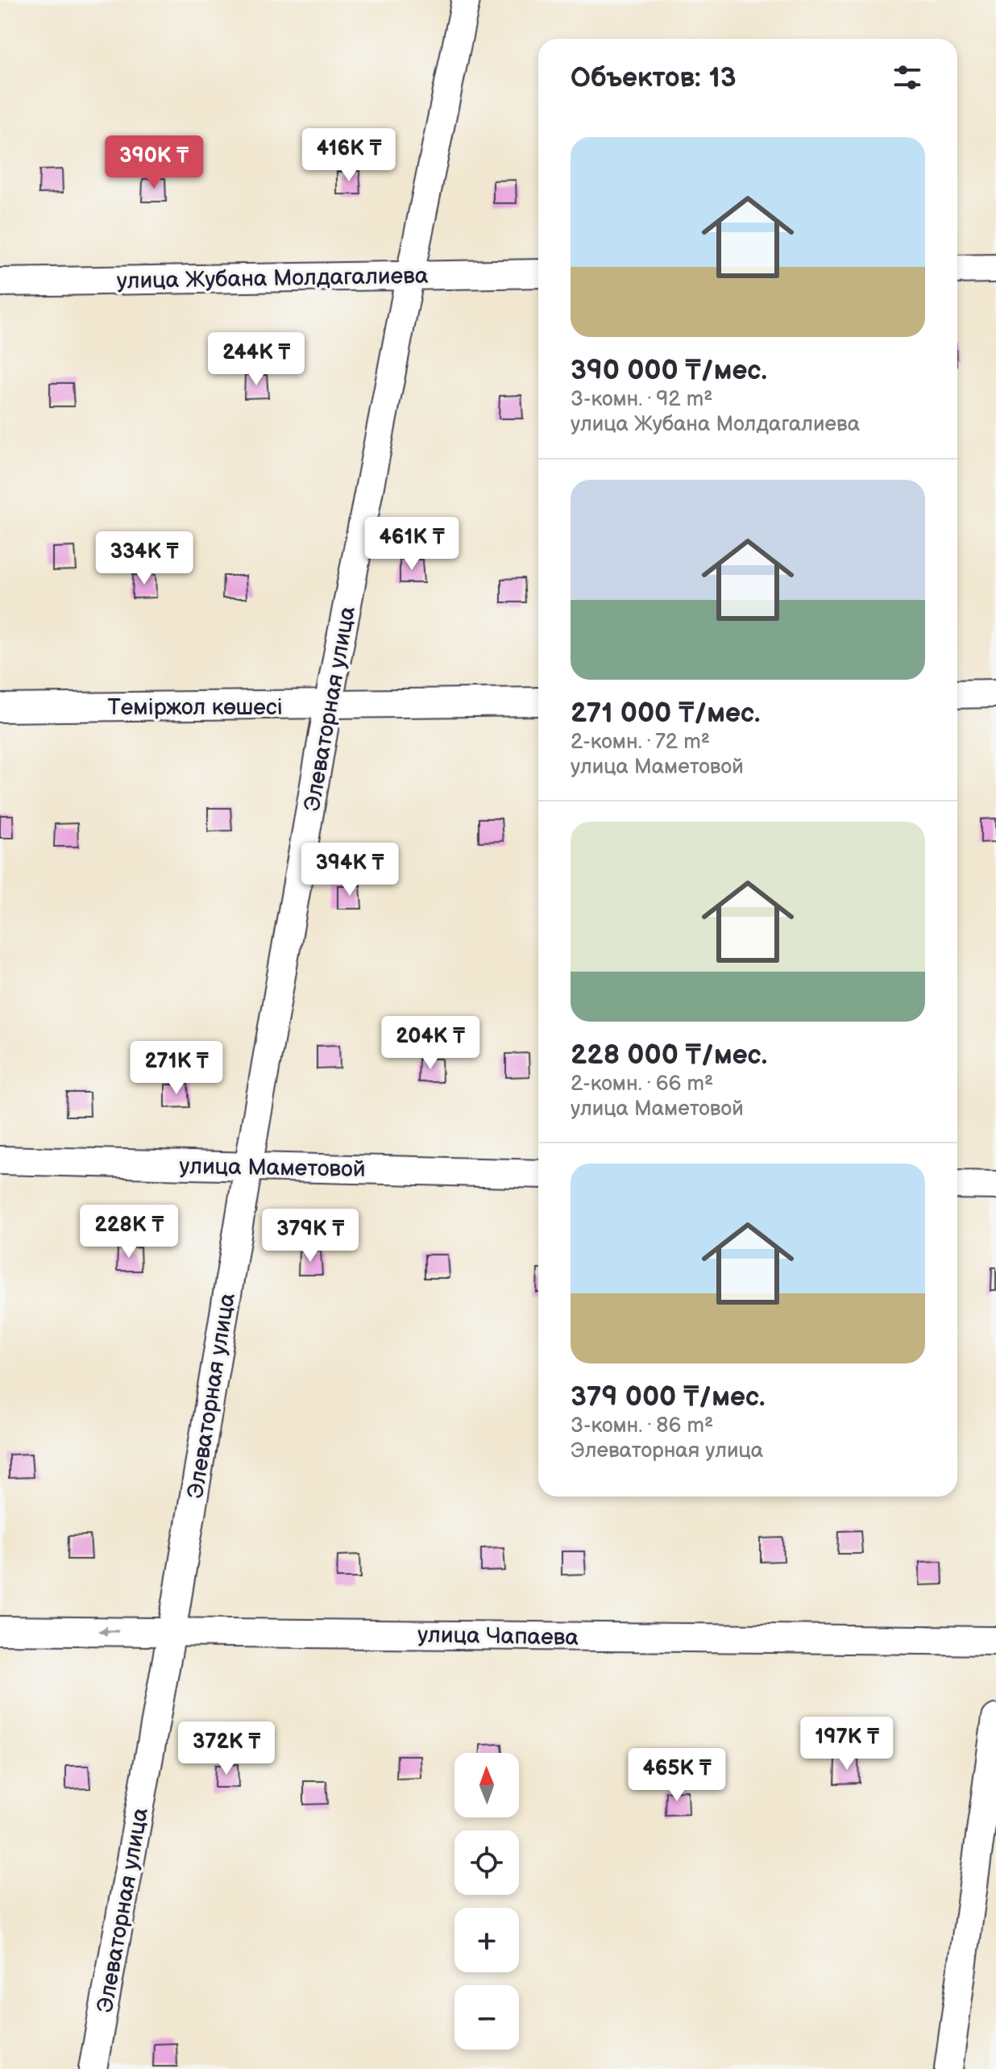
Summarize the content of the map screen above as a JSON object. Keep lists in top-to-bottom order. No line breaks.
{"streets":{"street":["улица Жубана Молдагалиева","Теміржол көшесі","Элеваторная улица","улица Маметовой","улица Чапаева"]},"crossings":[["улица Жубана Молдагалиева","Элеваторная улица"],["Теміржол көшесі","Элеваторная улица"],["Элеваторная улица","улица Маметовой"],["Элеваторная улица","улица Чапаева"]],"north":"top","page":{"heading":"Объектов: 13","list":[{"name":"390 000 ₸/мес.","note":"3-комн. · 92 m² · улица Жубана Молдагалиева"},{"name":"271 000 ₸/мес.","note":"2-комн. · 72 m² · улица Маметовой"},{"name":"228 000 ₸/мес.","note":"2-комн. · 66 m² · улица Маметовой"},{"name":"379 000 ₸/мес.","note":"3-комн. · 86 m² · Элеваторная улица"}],"price":["416K ₸","390K ₸","244K ₸","461K ₸","334K ₸","394K ₸","204K ₸","271K ₸","228K ₸","379K ₸","197K ₸","372K ₸","465K ₸"],"map_buttons":["+","−"]}}
